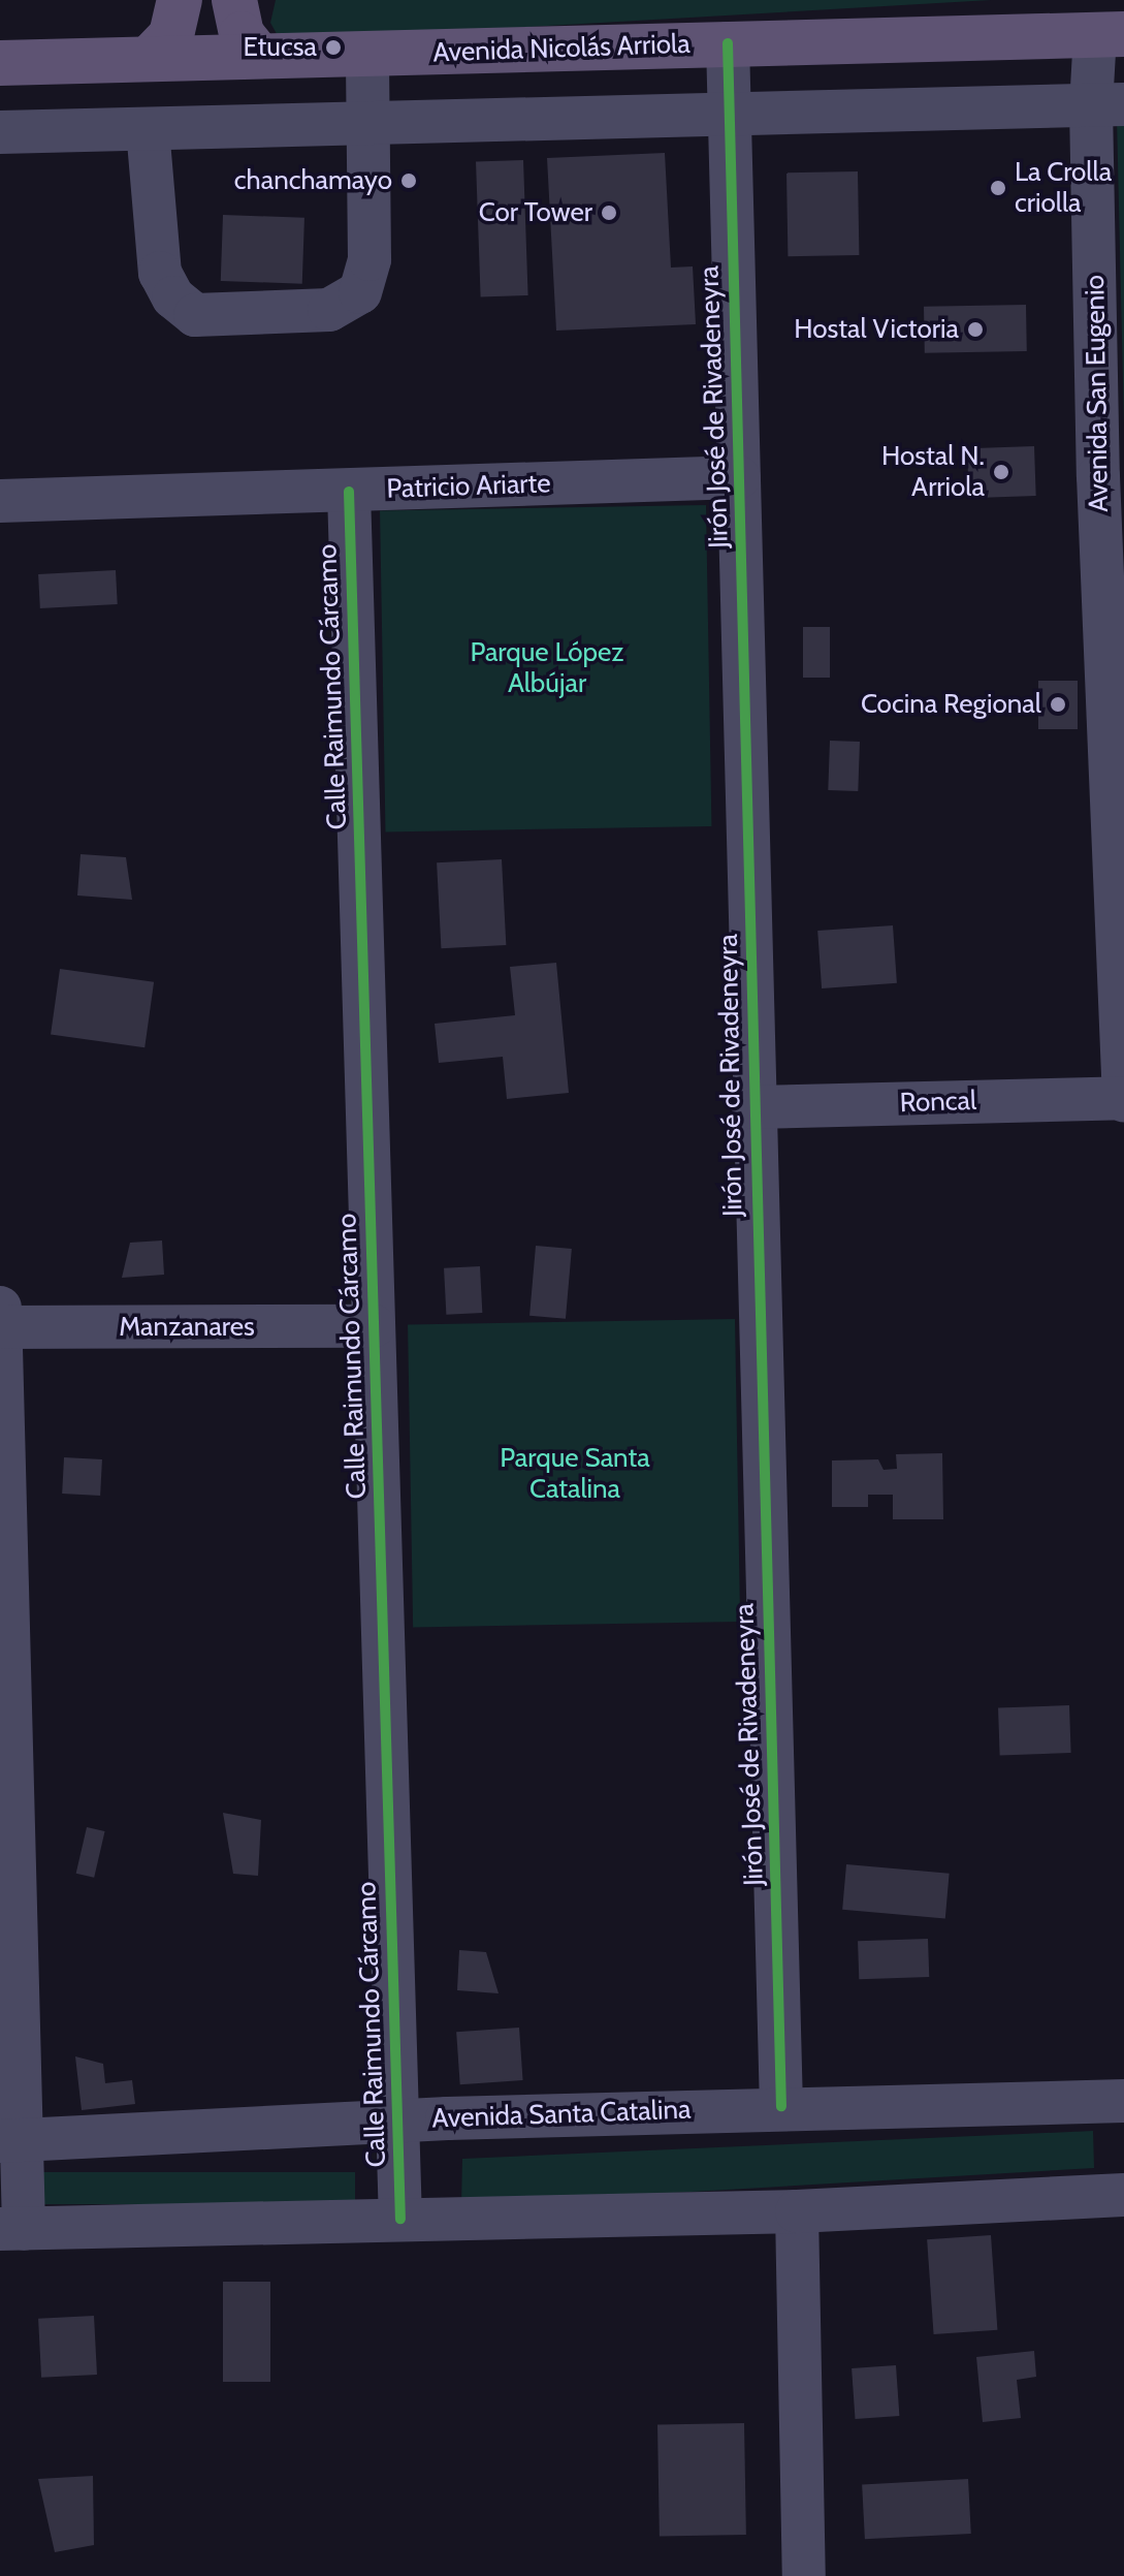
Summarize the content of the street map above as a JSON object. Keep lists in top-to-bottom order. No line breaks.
{"streets":{"main road":["Avenida Nicolás Arriola"],"street":["Avenida San Eugenio","Jirón José de Rivadeneyra","Patricio Ariarte","Calle Raimundo Cárcamo","Roncal","Manzanares","Avenida Santa Catalina"]},"crossings":[["Avenida Nicolás Arriola","Avenida San Eugenio"],["Avenida Nicolás Arriola","Jirón José de Rivadeneyra"],["Avenida San Eugenio","Roncal"],["Jirón José de Rivadeneyra","Patricio Ariarte"],["Jirón José de Rivadeneyra","Roncal"],["Jirón José de Rivadeneyra","Avenida Santa Catalina"],["Patricio Ariarte","Calle Raimundo Cárcamo"],["Calle Raimundo Cárcamo","Manzanares"],["Calle Raimundo Cárcamo","Avenida Santa Catalina"]],"parks":["Parque López Albújar","Parque Santa Catalina"],"places":["Etucsa","chanchamayo","La Crolla criolla","Cor Tower","Hostal Victoria","Hostal N. Arriola","Cocina Regional"]}
